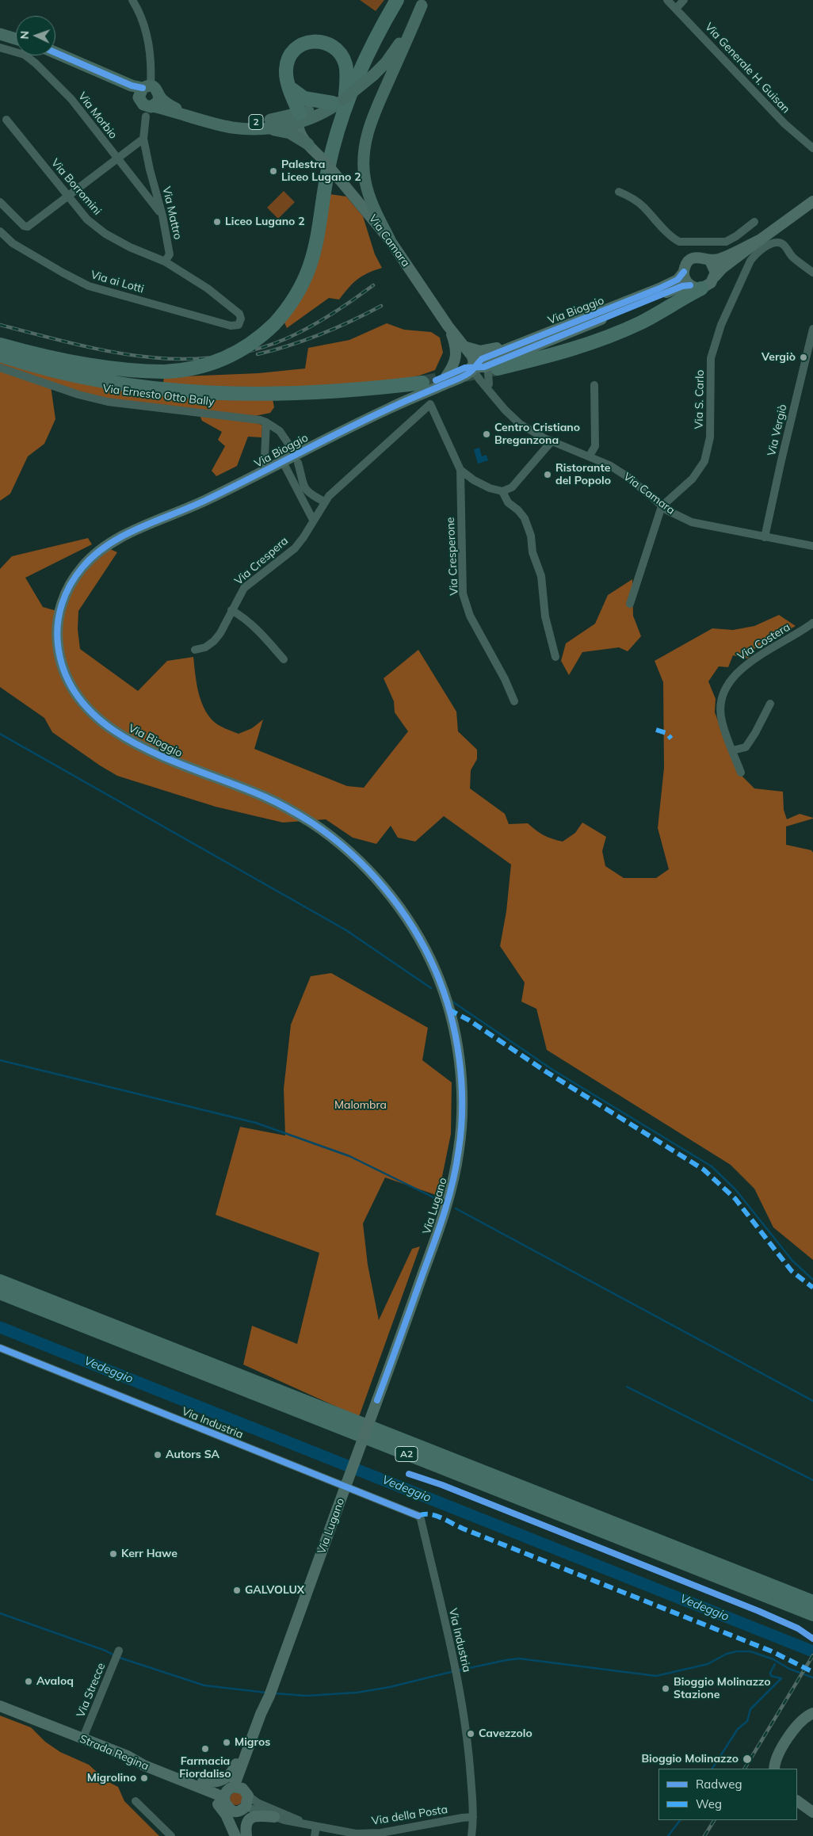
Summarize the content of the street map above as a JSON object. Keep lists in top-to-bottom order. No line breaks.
{"streets":{"highway":["A2"],"main road":["2","Via Camara","Via Bioggio","Via Lugano","Strada Regina"],"street":["Via Generale H. Guisan","Via Morbio","Via Borromini","Via Mattro","Via ai Lotti","Via Ernesto Otto Bally","Via S. Carlo","Via Vergiò","Via Cresperone","Via Crespera","Via Costera","Via Industria","Via Strecce","Via della Posta"]},"crossings":[["Via Morbio","Via Mattro"],["2","Via Mattro"],["2","Via Camara"],["Via Borromini","Via Mattro"],["Via Borromini","Via ai Lotti"],["Via Mattro","Via ai Lotti"],["Via Camara","Via Bioggio"],["Via Camara","Via S. Carlo"],["Via Camara","Via Vergiò"],["Via Bioggio","Via Lugano"],["Via Cresperone","Via Crespera"],["Via Lugano","Via della Posta"],["Via Industria","Via della Posta"],["Via Strecce","Strada Regina"]],"water":["Vedeggio"],"parks":["Malombra"],"places":["Palestra Liceo Lugano 2","Liceo Lugano 2","Vergiò","Centro Cristiano Breganzona","Ristorante del Popolo","Autors SA","Kerr Hawe","GALVOLUX","Avaloq","Bioggio Molinazzo Stazione","Cavezzolo","Migros","Farmacia Fiordaliso","Bioggio Molinazzo","Migrolino"],"legend":["Radweg","Weg"],"north":"left"}
